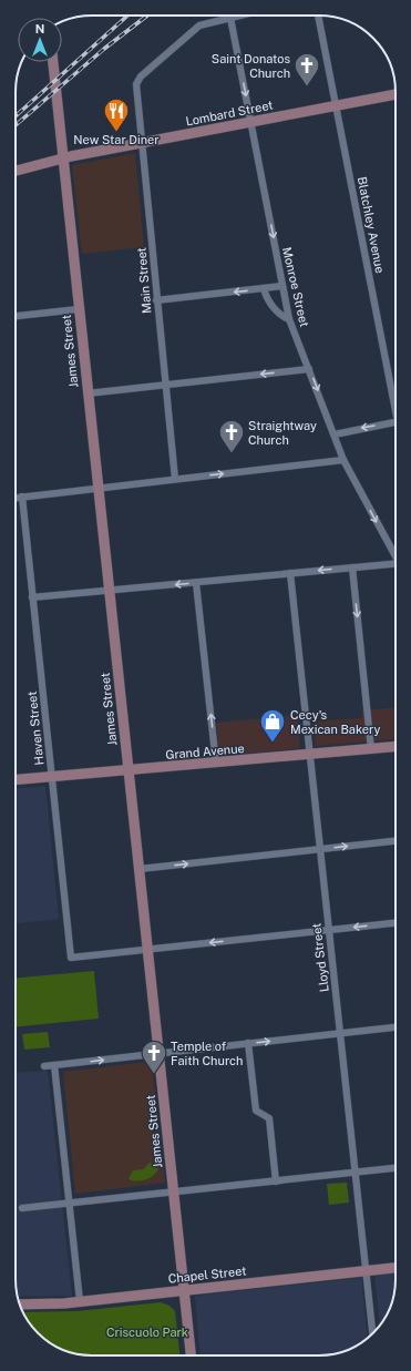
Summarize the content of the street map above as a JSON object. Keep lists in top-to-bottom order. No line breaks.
{"streets":{"main road":["Lombard Street","James Street","Grand Avenue","Chapel Street"],"street":["Blatchley Avenue","Main Street","Monroe Street","Haven Street","Lloyd Street"]},"crossings":[["Lombard Street","Blatchley Avenue"],["Lombard Street","Main Street"],["Lombard Street","Monroe Street"],["Lombard Street","James Street"],["Main Street","Monroe Street"],["James Street","Haven Street"],["James Street","Grand Avenue"],["James Street","Chapel Street"],["Haven Street","Grand Avenue"],["Grand Avenue","Lloyd Street"],["Lloyd Street","Chapel Street"]],"one_way":["Monroe Street"],"parks":["Criscuolo Park"],"places":{"church":["Saint Donatos Church","Straightway Church","Temple of Faith Church"],"restaurant":["New Star Diner"],"shop":["Cecy's Mexican Bakery"]},"north":"top"}
